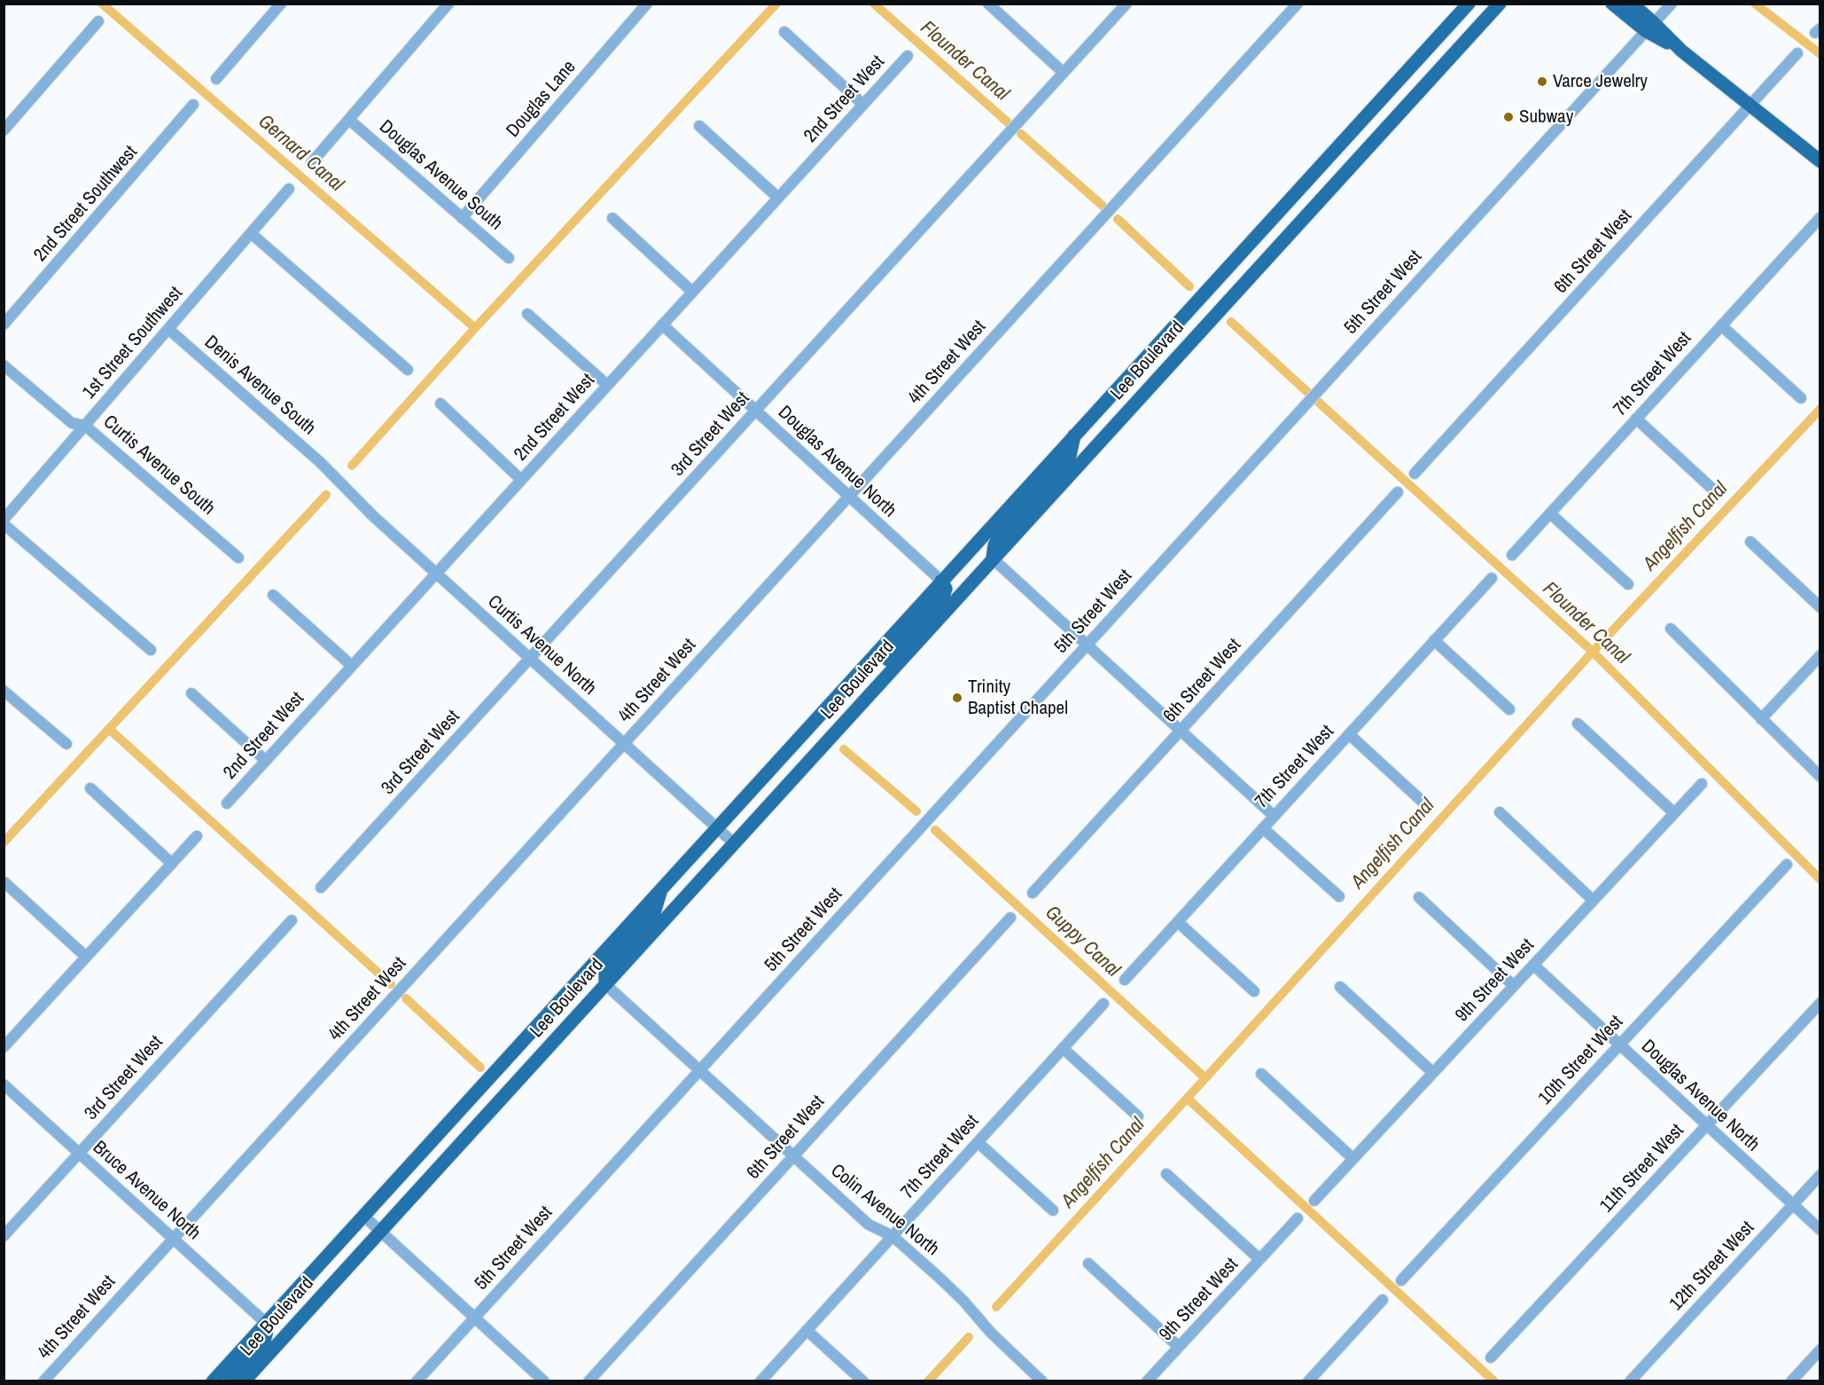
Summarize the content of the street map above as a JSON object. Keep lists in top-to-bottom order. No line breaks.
{"streets":{"main road":["Lee Boulevard"],"street":["Douglas Lane","2nd Street West","Douglas Avenue South","2nd Street Southwest","6th Street West","5th Street West","1st Street Southwest","4th Street West","7th Street West","Denis Avenue South","3rd Street West","Douglas Avenue North","Curtis Avenue South","Curtis Avenue North","9th Street West","10th Street West","11th Street West","Bruce Avenue North","Colin Avenue North","12th Street West"]},"crossings":[["Douglas Lane","Douglas Avenue South"],["2nd Street West","Douglas Avenue North"],["2nd Street West","Curtis Avenue North"],["6th Street West","Colin Avenue North"],["5th Street West","Colin Avenue North"],["1st Street Southwest","Denis Avenue South"],["1st Street Southwest","Curtis Avenue South"],["Lee Boulevard","Douglas Avenue North"],["Lee Boulevard","Curtis Avenue North"],["Lee Boulevard","Bruce Avenue North"],["Lee Boulevard","Colin Avenue North"],["4th Street West","Douglas Avenue North"],["4th Street West","Curtis Avenue North"],["4th Street West","Bruce Avenue North"],["7th Street West","Colin Avenue North"],["Denis Avenue South","Curtis Avenue North"],["3rd Street West","Douglas Avenue North"],["3rd Street West","Curtis Avenue North"],["3rd Street West","Bruce Avenue North"],["Douglas Avenue North","9th Street West"],["Douglas Avenue North","10th Street West"],["Douglas Avenue North","11th Street West"],["Douglas Avenue North","12th Street West"]],"water":["Flounder Canal","Gernard Canal","Angelfish Canal","Guppy Canal"],"places":["Varce Jewelry","Subway","Trinity Baptist Chapel"]}
